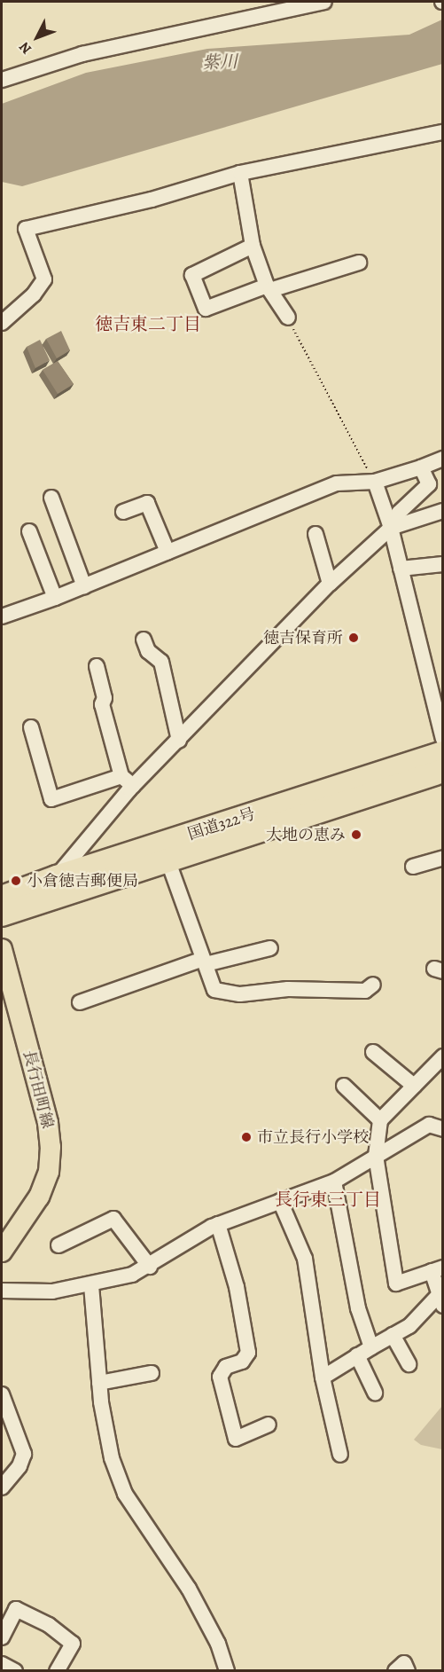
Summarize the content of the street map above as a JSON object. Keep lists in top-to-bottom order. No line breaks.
{"streets":{"highway":["国道322号"],"main road":["長行田町線"]},"districts":["徳吉東二丁目","長行東三丁目"],"water":["紫川"],"places":["徳吉保育所","大地の恵み","小倉徳吉郵便局","市立長行小学校"],"north":"bottom left"}
